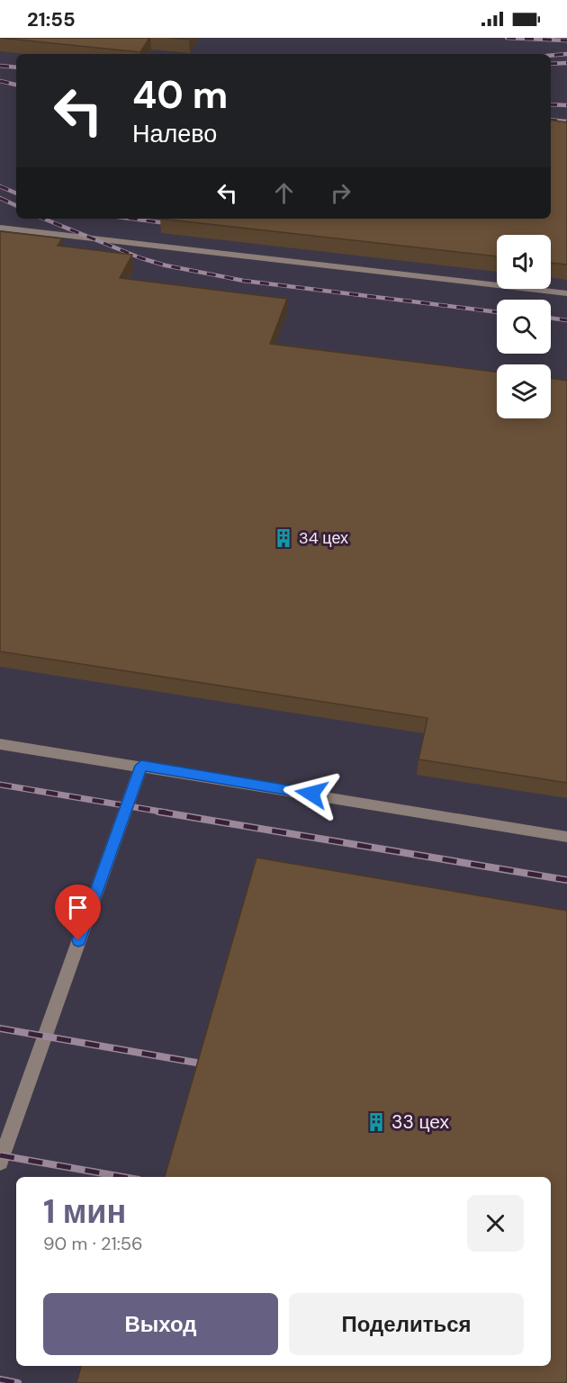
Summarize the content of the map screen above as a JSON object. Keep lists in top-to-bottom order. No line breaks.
{"places":{"building":["34 цех","33 цех"]},"page":{"status":"21:55","turn":["40 m","Налево"],"heading":["1 мин","90 m · 21:56"],"buttons":["Выход","Поделиться"]}}
